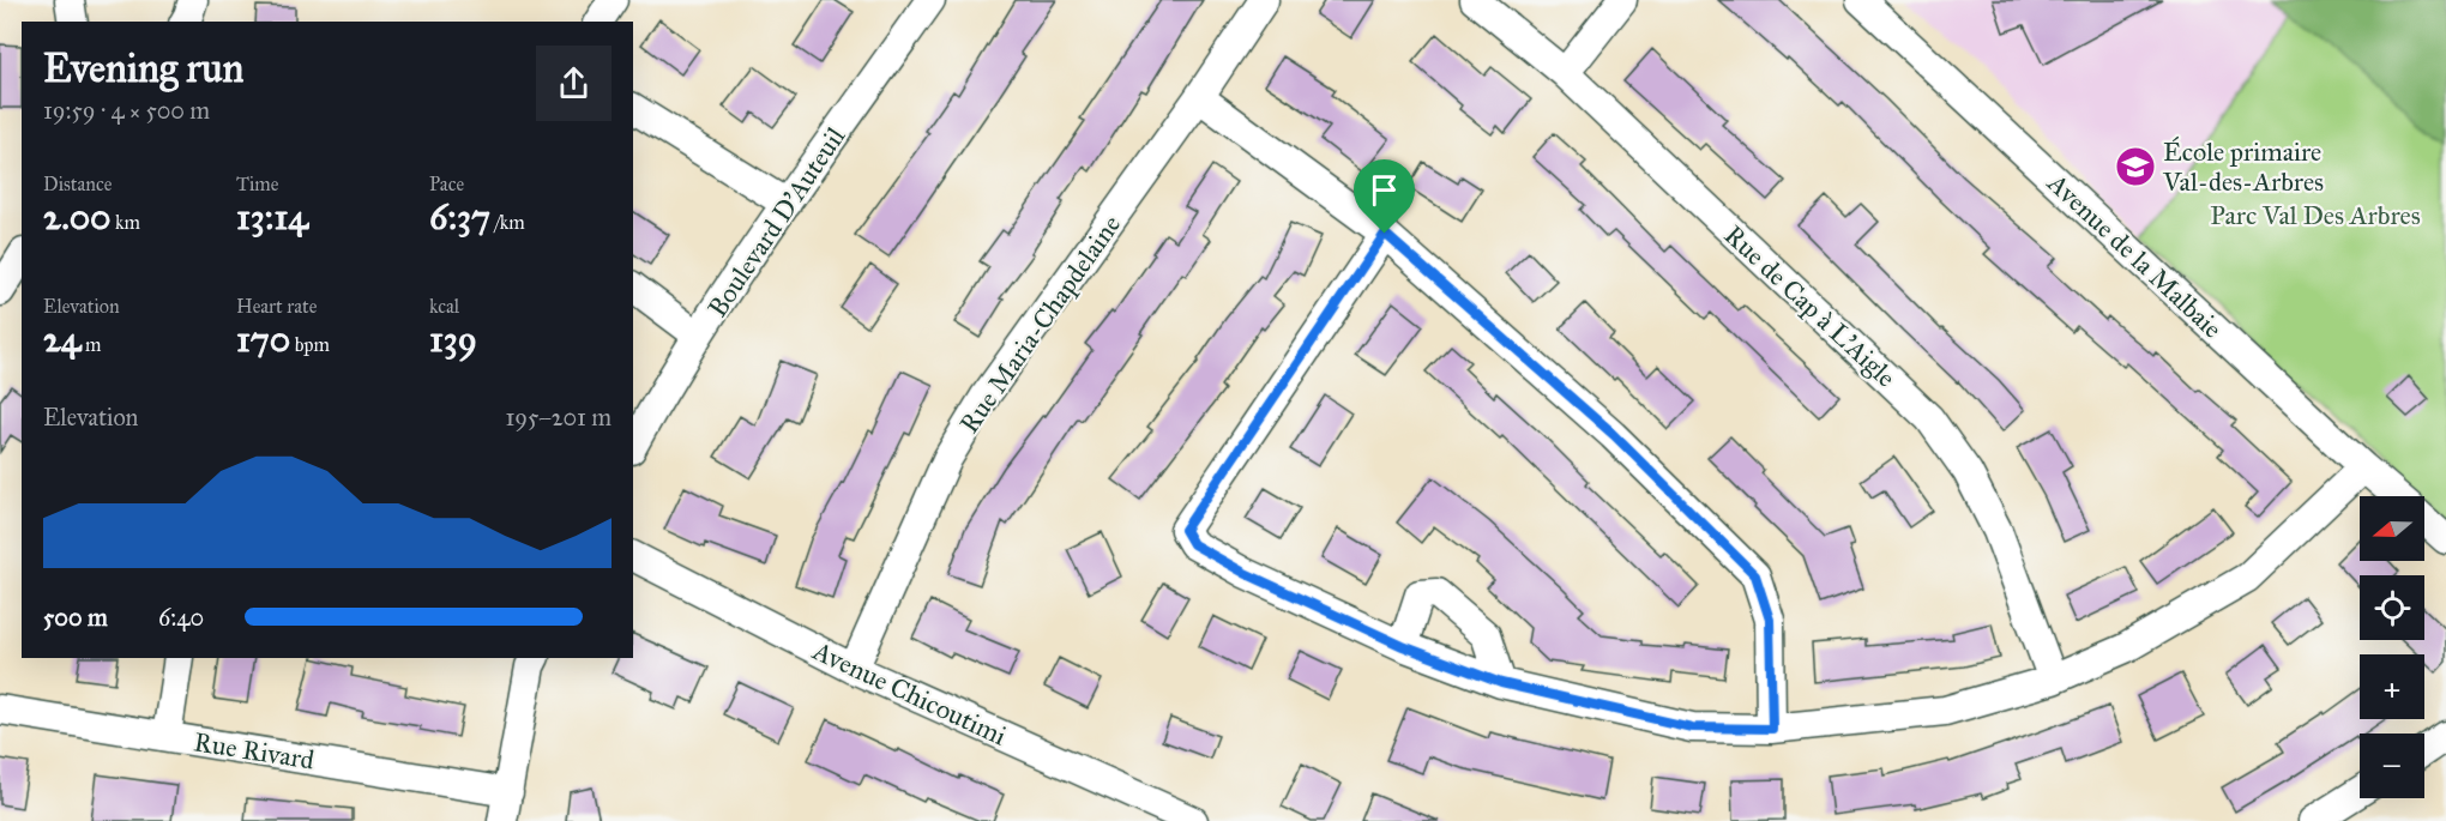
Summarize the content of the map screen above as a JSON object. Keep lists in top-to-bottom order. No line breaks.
{"streets":{"street":["Boulevard D'Auteuil","Avenue de la Malbaie","Rue de Cap à L'Aigle","Rue Maria-Chapdelaine","Avenue Chicoutimi","Rue Rivard"]},"crossings":[["Rue Maria-Chapdelaine","Avenue Chicoutimi"]],"parks":["Parc Val Des Arbres"],"places":{"school or university":["École primaire Val-des-Arbres"]},"north":"left","page":{"heading":["Evening run","19:59 · 4 × 500 m"],"stats":[["Distance","2.00 km"],["Time","13:14"],["Pace","6:37 /km"],["Elevation","24 m"],["Heart rate","170 bpm"],["kcal","139"]],"chart":["Elevation","195–201 m"],"map_buttons":["+","−"],"list":[{"name":"500 m","note":"6:40"}]}}
